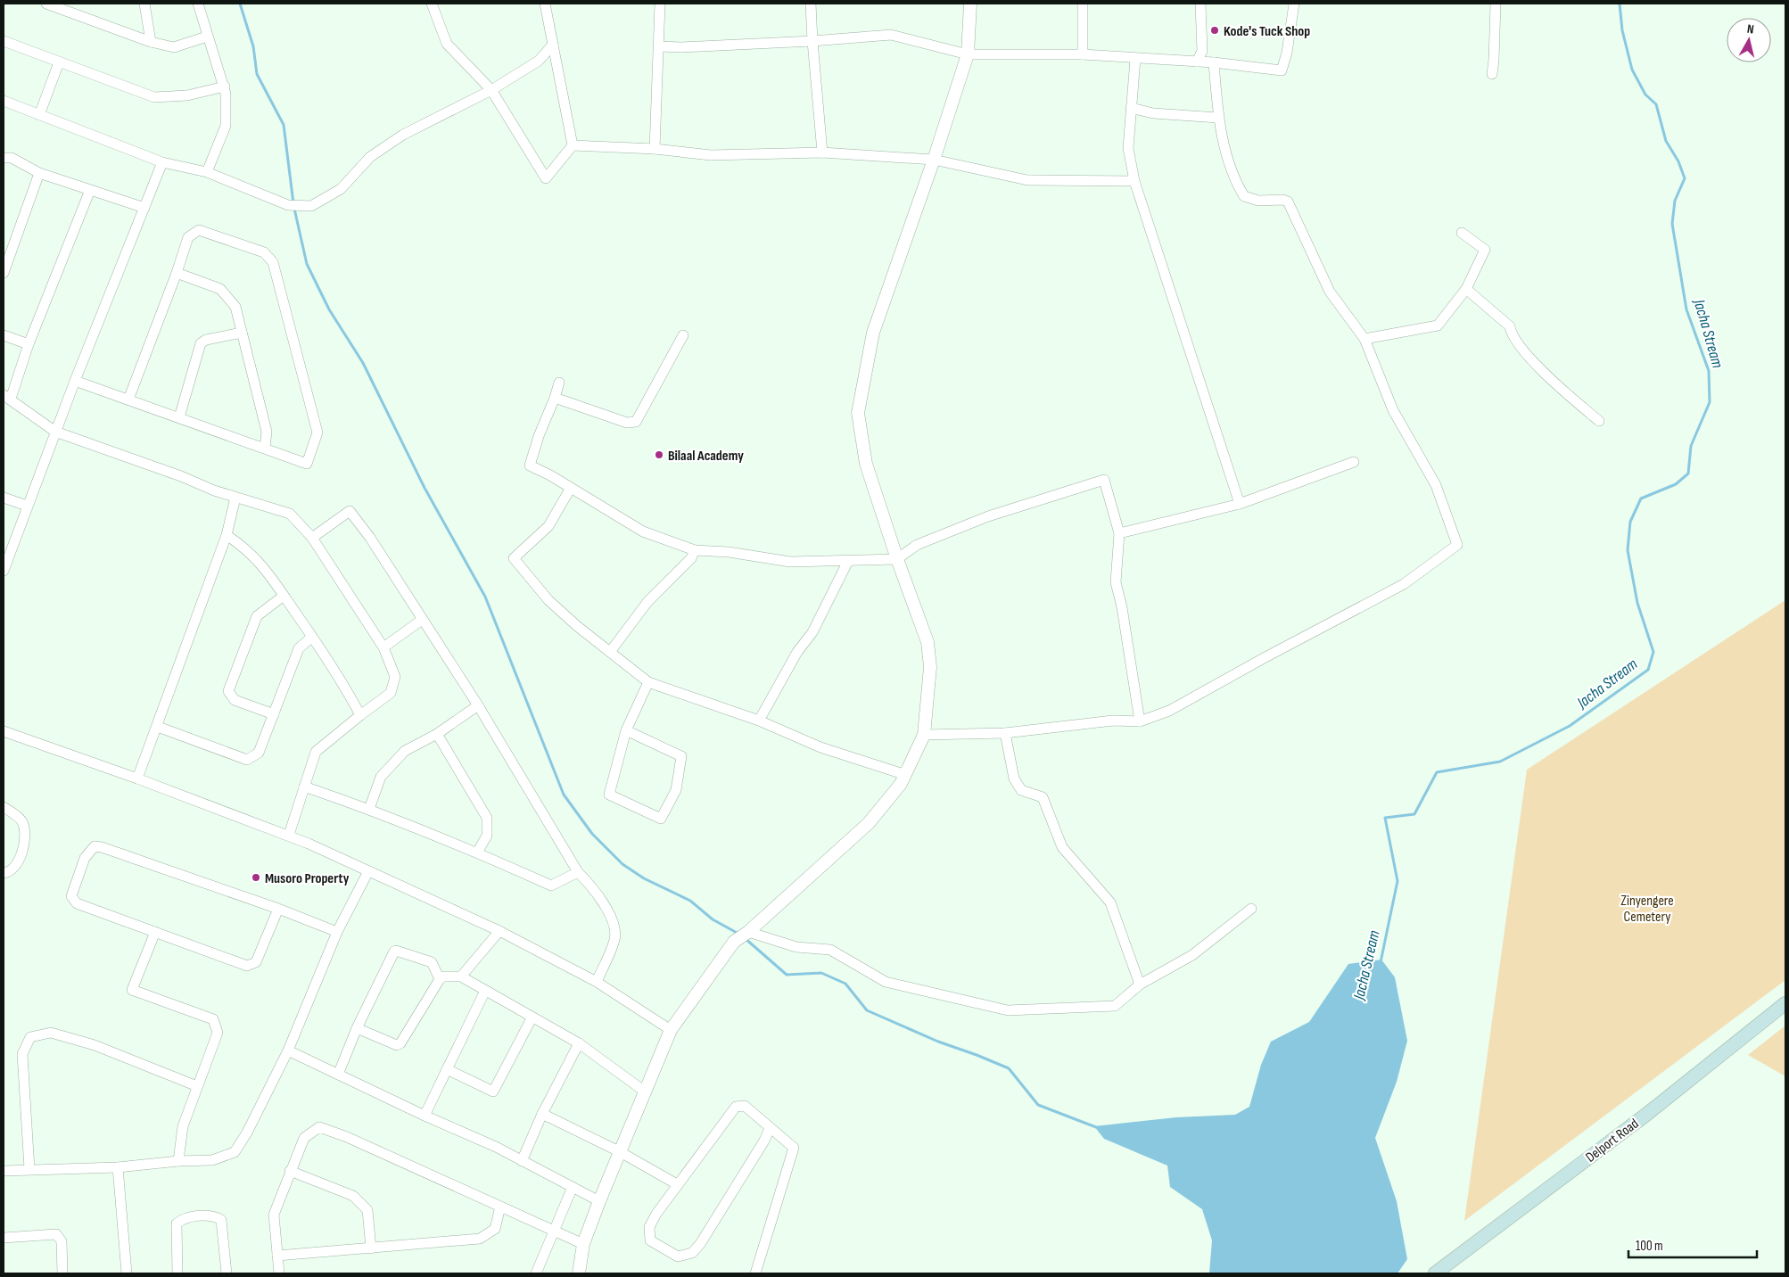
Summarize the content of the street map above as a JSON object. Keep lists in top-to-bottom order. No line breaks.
{"streets":{"main road":["Delport Road"]},"water":["Jacha Stream"],"parks":["Zinyengere Cemetery"],"places":["Kode's Tuck Shop","Bilaal Academy","Musoro Property"],"scale_bar":"100 m","north":"top"}
